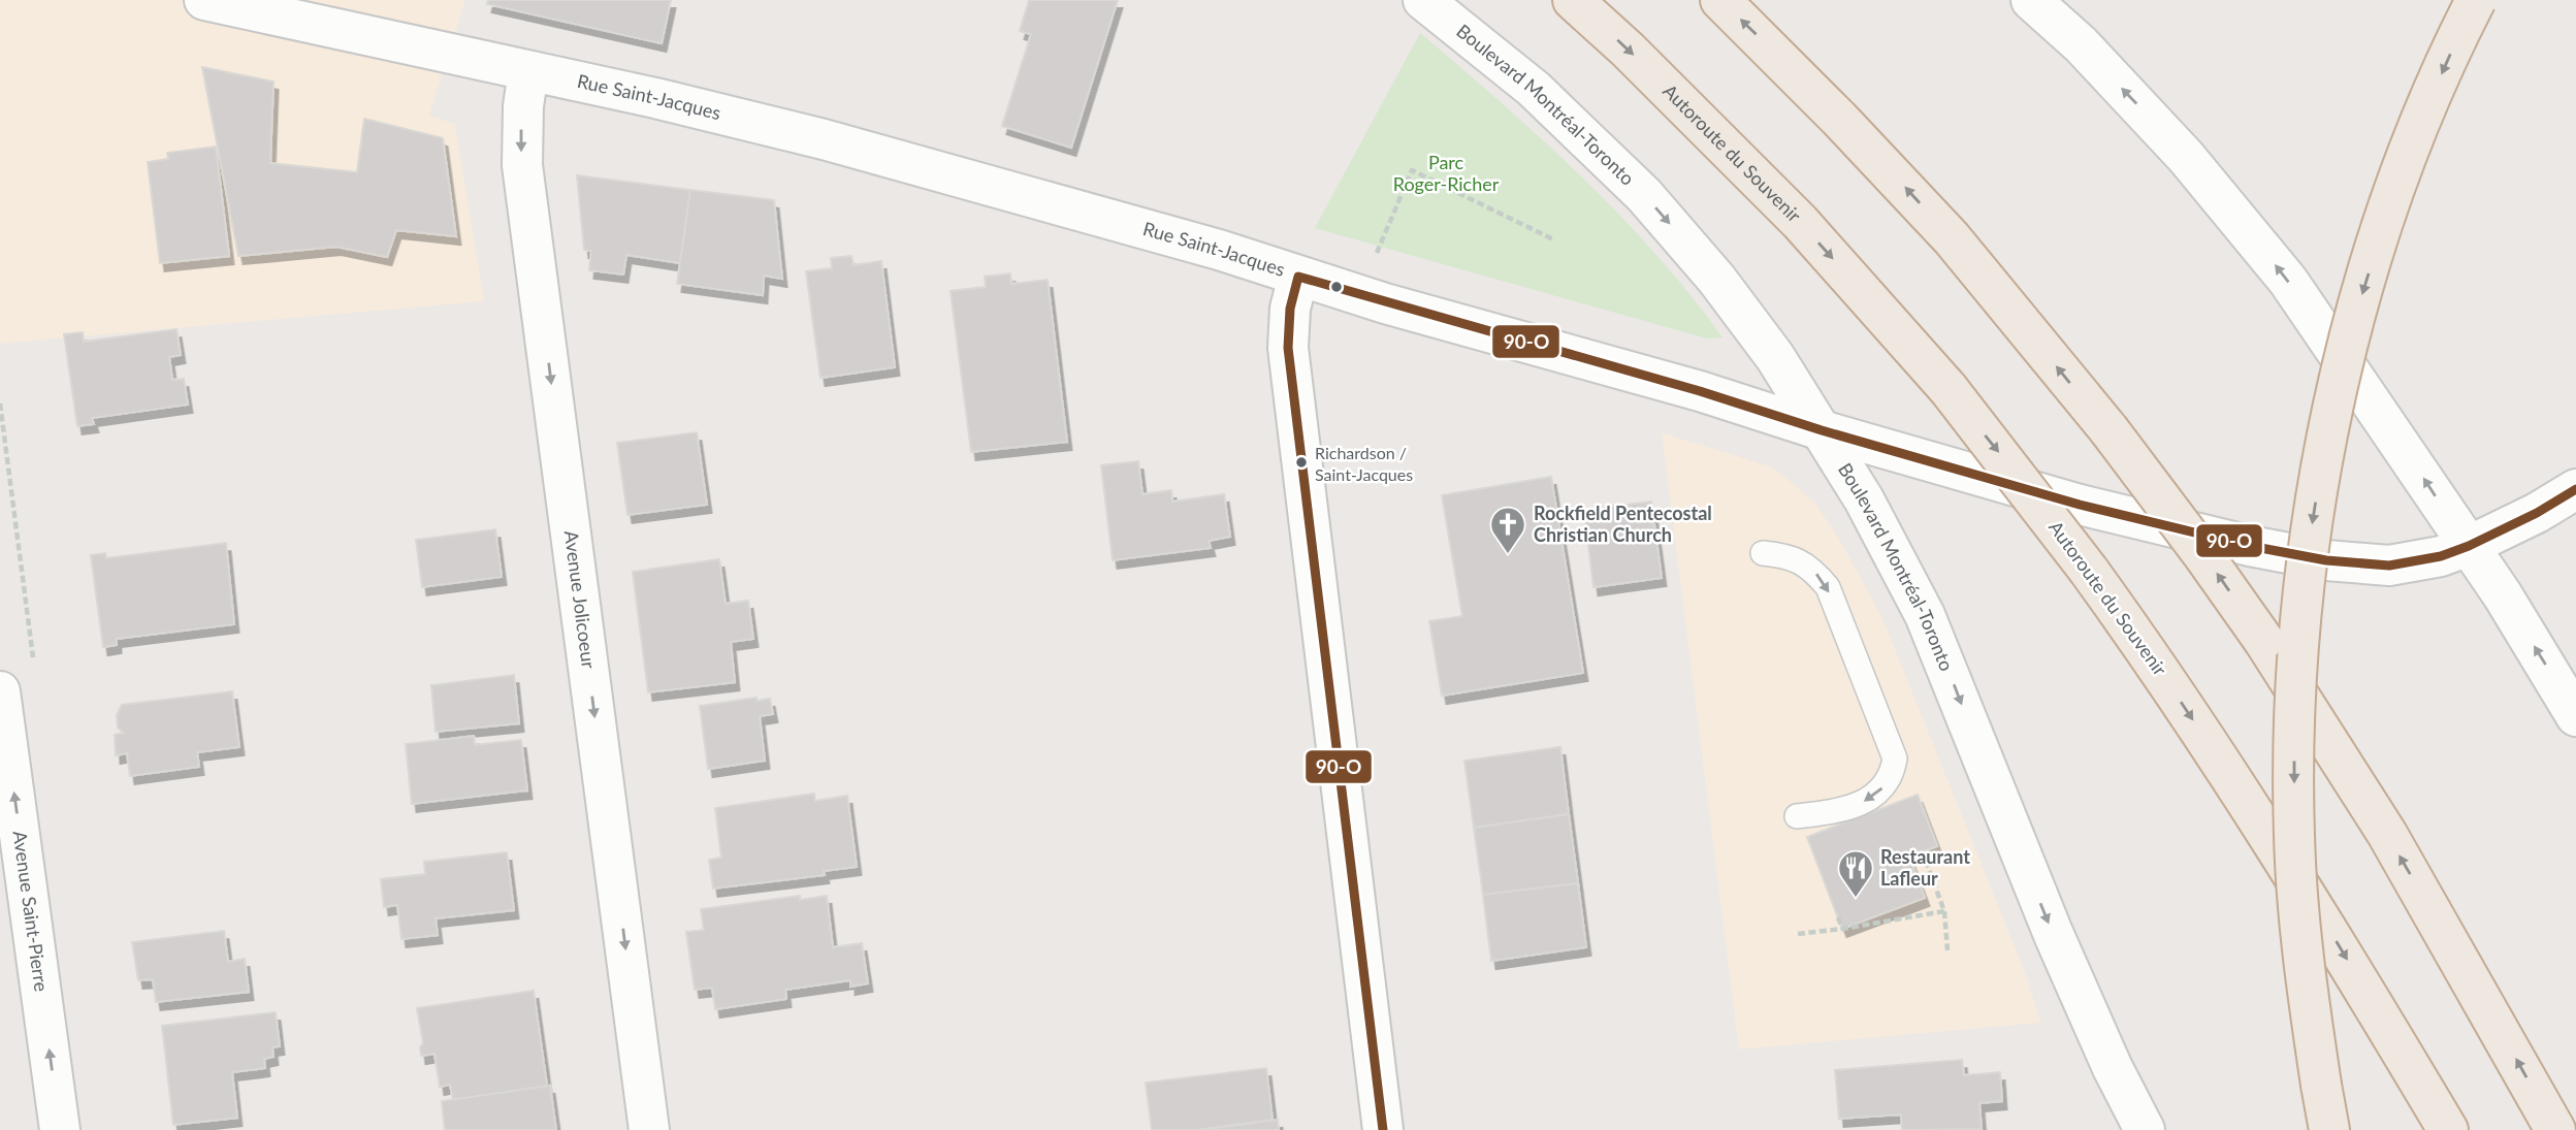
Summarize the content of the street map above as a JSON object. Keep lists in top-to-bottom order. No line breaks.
{"streets":{"highway":["Autoroute du Souvenir"],"main road":["Rue Saint-Jacques","Boulevard Montréal-Toronto","Avenue Jolicoeur","Avenue Saint-Pierre"]},"crossings":[["Rue Saint-Jacques","Boulevard Montréal-Toronto"],["Rue Saint-Jacques","Avenue Jolicoeur"]],"one_way":["Boulevard Montréal-Toronto","Avenue Jolicoeur","Avenue Saint-Pierre"],"parks":["Parc Roger-Richer"],"places":{"other":["Richardson / Saint-Jacques"],"church":["Rockfield Pentecostal Christian Church"],"restaurant":["Restaurant Lafleur"]},"lines":["transit line 90-O"]}
